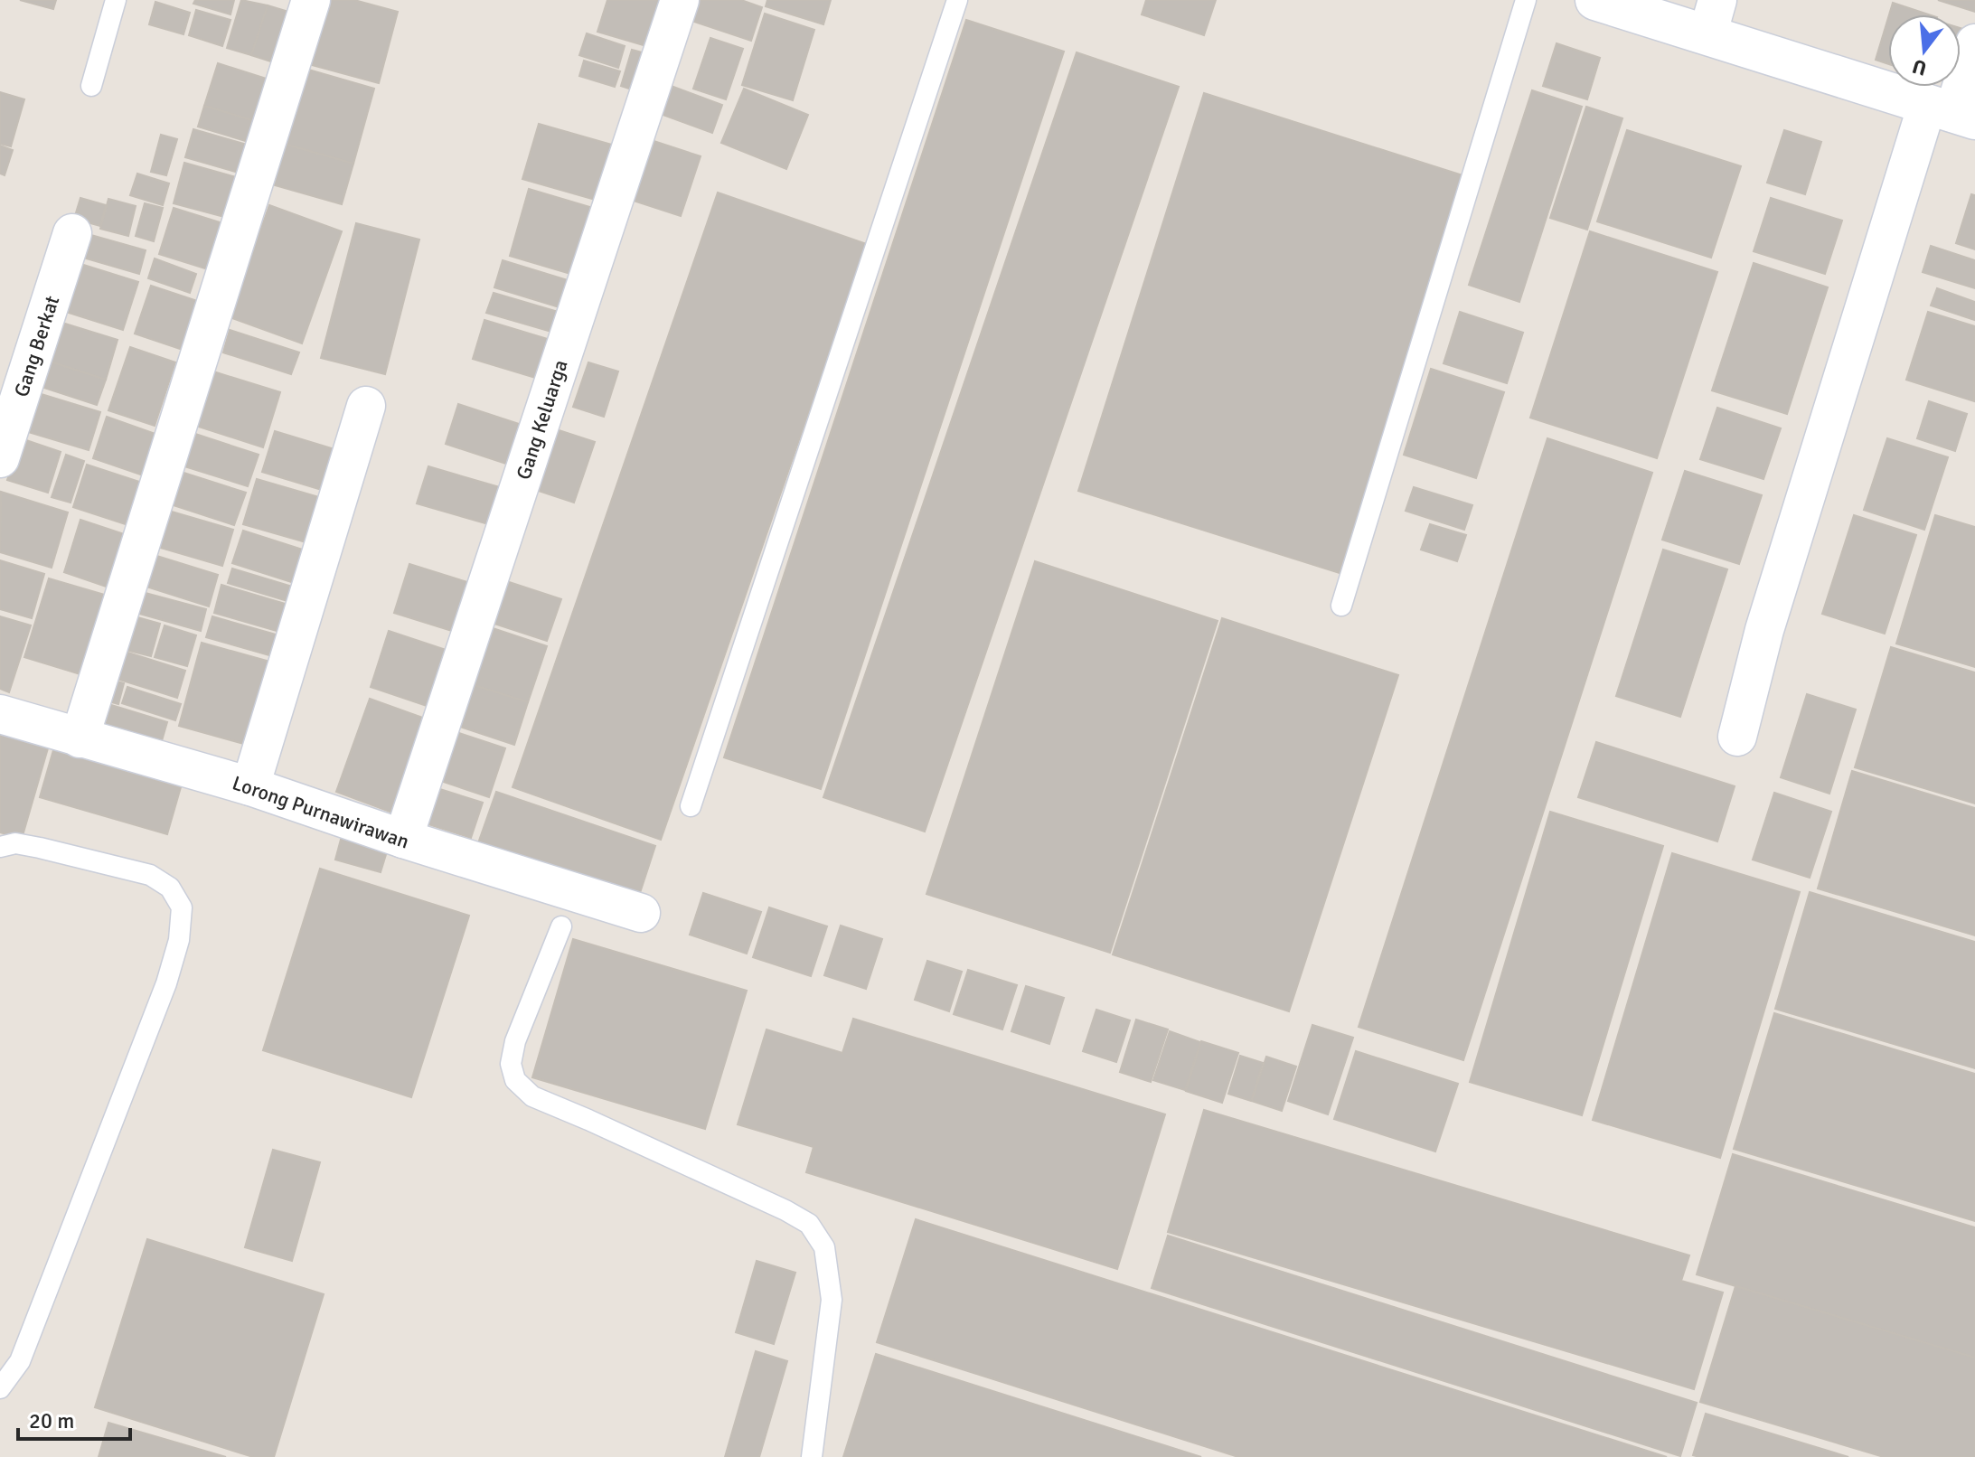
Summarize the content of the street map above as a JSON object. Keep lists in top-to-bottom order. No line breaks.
{"streets":{"street":["Gang Berkat","Gang Keluarga","Lorong Purnawirawan"]},"crossings":[["Gang Keluarga","Lorong Purnawirawan"]],"scale_bar":"20 m","north":"bottom"}
